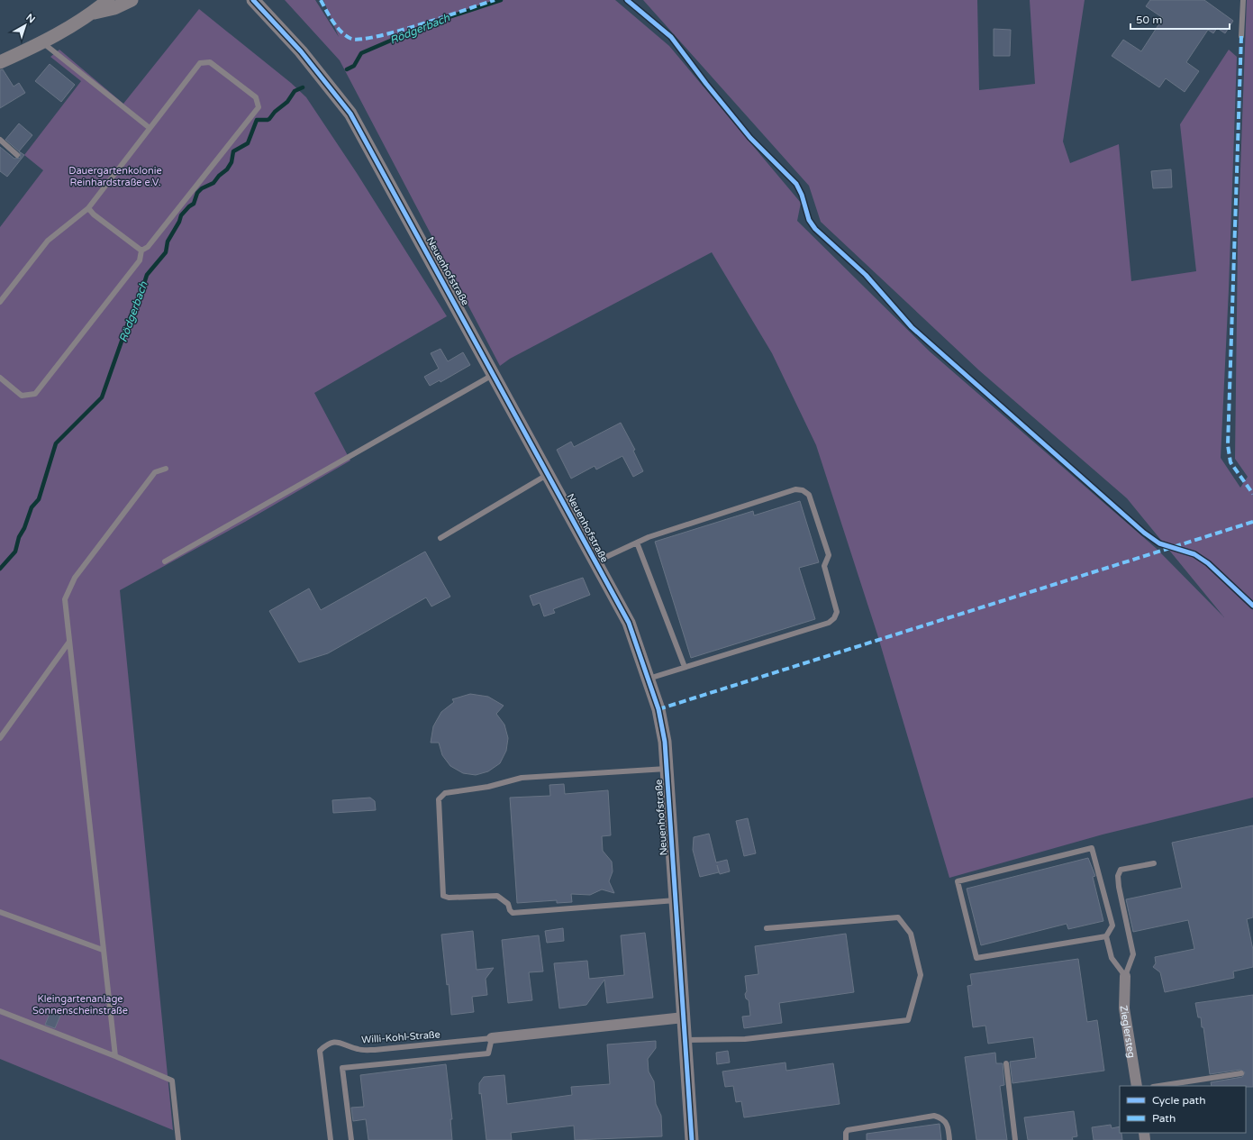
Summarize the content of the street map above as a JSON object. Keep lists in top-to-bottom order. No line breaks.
{"streets":{"street":["Neuenhofstraße","Zieglersteg"],"lane":["Willi-Kohl-Straße"]},"water":["Rödgerbach"],"parks":["Dauergartenkolonie Reinhardstraße e.V.","Kleingartenanlage Sonnenscheinstraße"],"legend":["Cycle path","Path"],"scale_bar":"50 m","north":"top right"}
